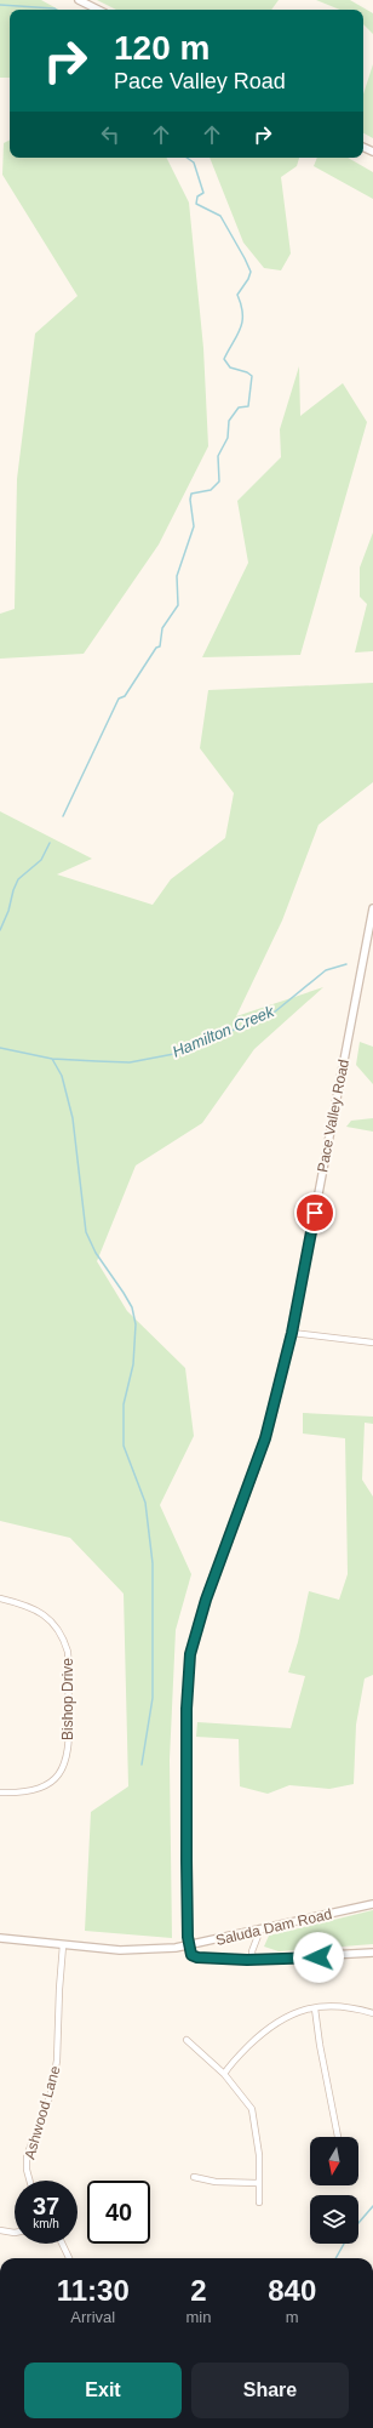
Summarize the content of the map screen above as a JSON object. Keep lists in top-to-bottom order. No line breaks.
{"streets":{"street":["Pace Valley Road","Bishop Drive","Saluda Dam Road","Ashwood Lane"]},"crossings":[["Pace Valley Road","Saluda Dam Road"],["Saluda Dam Road","Ashwood Lane"]],"water":["Hamilton Creek"],"north":"bottom","page":{"turn":["120 m","Pace Valley Road"],"speed":"37 km/h","limit":"40","eta":["11:30","Arrival","2","min","840","m"],"buttons":["Exit","Share"]}}
